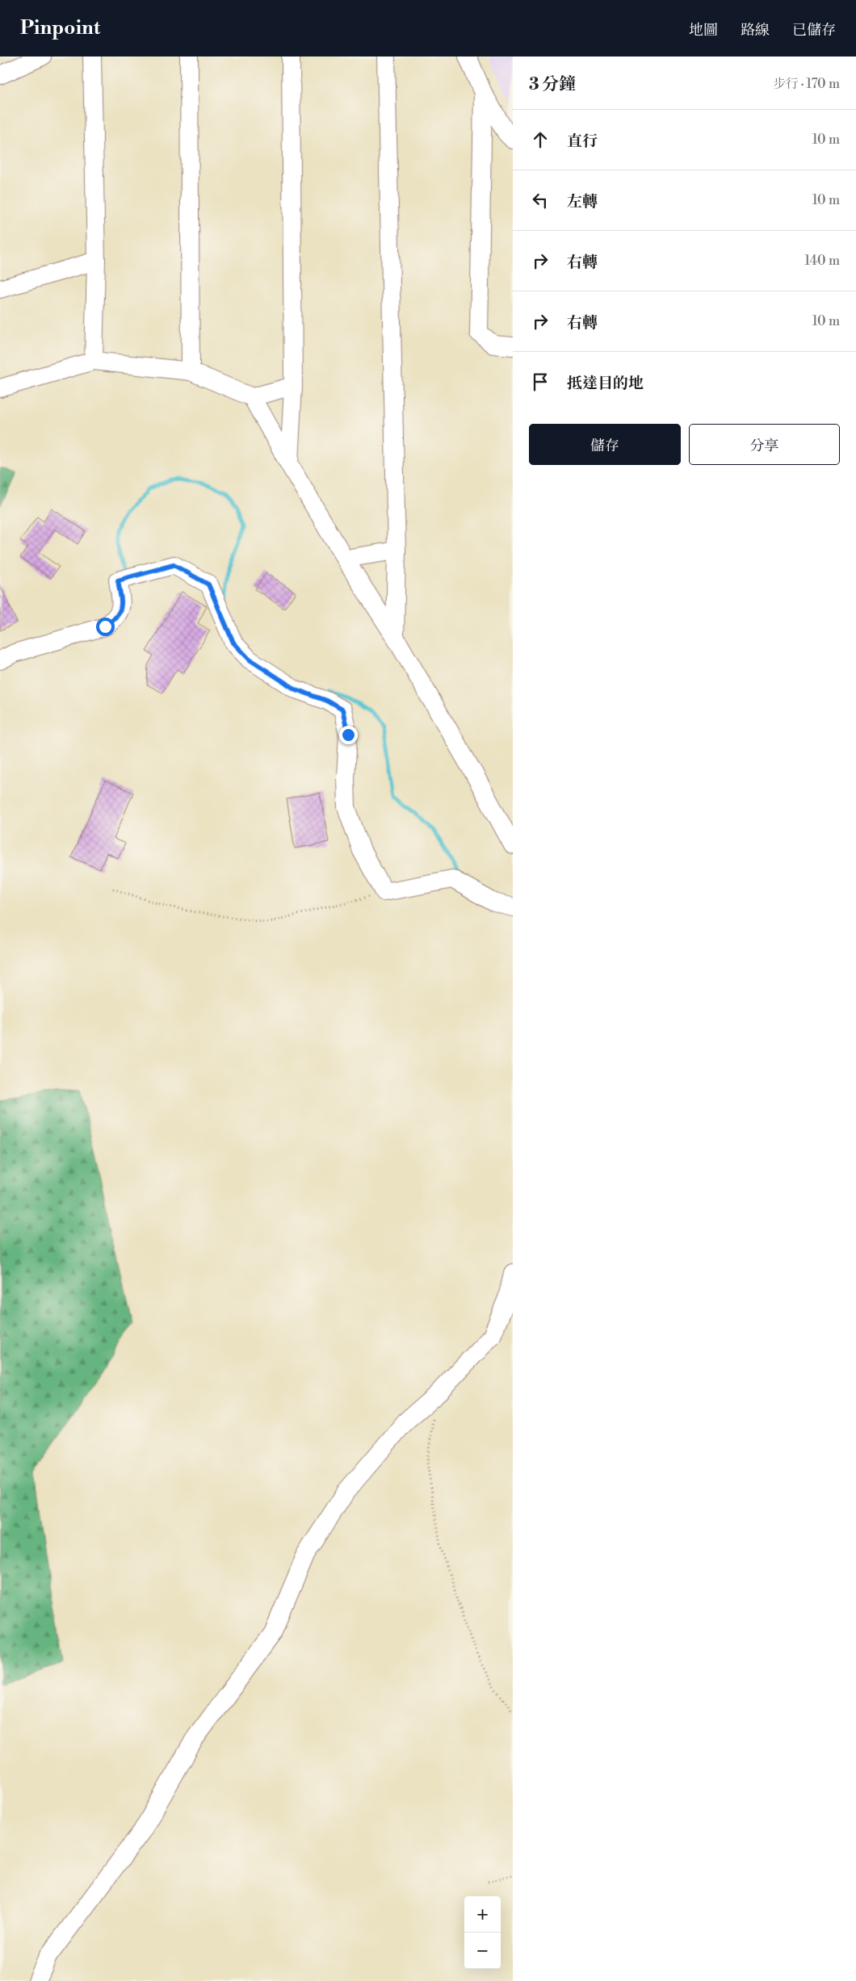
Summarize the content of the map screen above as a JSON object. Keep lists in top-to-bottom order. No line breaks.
{"page":{"header":"Pinpoint","nav":["地圖","路線","已儲存"],"heading":["3 分鐘","步行 · 170 m"],"list":[["直行","10 m"],["左轉","10 m"],["右轉","140 m"],["右轉","10 m"],"抵達目的地"],"buttons":["儲存","分享"],"map_buttons":["+","−"]}}
